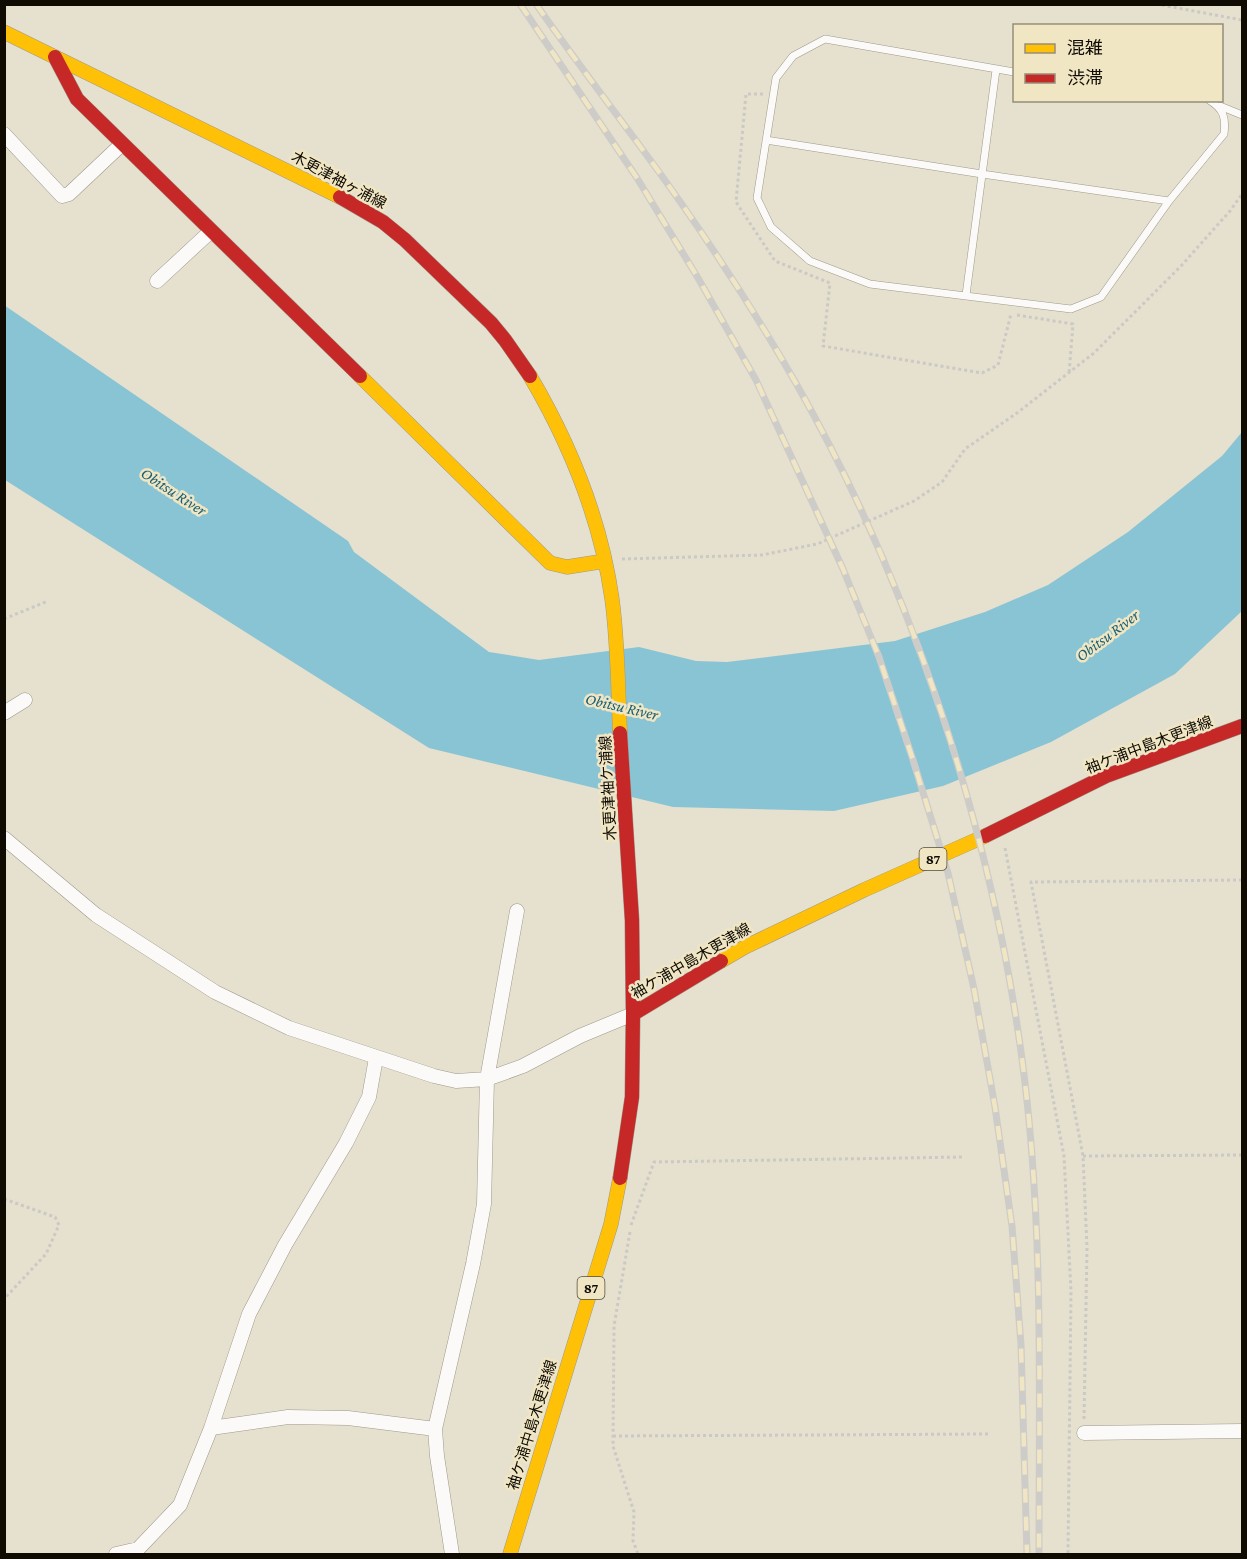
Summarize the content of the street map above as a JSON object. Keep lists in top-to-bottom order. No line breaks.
{"streets":{"main road":["木更津袖ヶ浦線","袖ケ浦中島木更津線","木更津袖ケ浦線","87"]},"crossings":[["木更津袖ヶ浦線","木更津袖ケ浦線"],["袖ケ浦中島木更津線","木更津袖ケ浦線"]],"water":["Obitsu River"],"legend":["混雑","渋滞"]}
